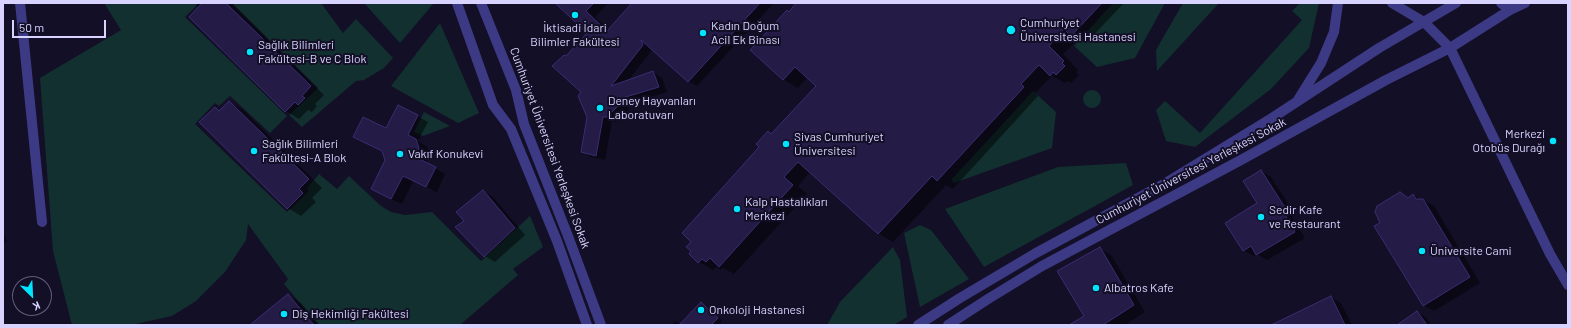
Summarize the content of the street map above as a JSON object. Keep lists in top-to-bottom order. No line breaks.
{"streets":{"street":["Cumhuriyet Üniversitesi Yerleşkesi Sokak"]},"places":["İktisadi İdari Bilimler Fakültesi","Cumhuriyet Üniversitesi Hastanesi","Kadın Doğum Acil Ek Binası","Sağlık Bilimleri Fakültesi-B ve C Blok","Deney Hayvanları Laboratuvarı","Merkezi Otobüs Durağı","Sivas Cumhuriyet Üniversitesi","Sağlık Bilimleri Fakültesi-A Blok","Vakıf Konukevi","Kalp Hastalıkları Merkezi","Sedir Kafe ve Restaurant","Üniversite Cami","Albatros Kafe","Onkoloji Hastanesi","Diş Hekimliği Fakültesi"],"scale_bar":"50 m","north":"bottom right"}
